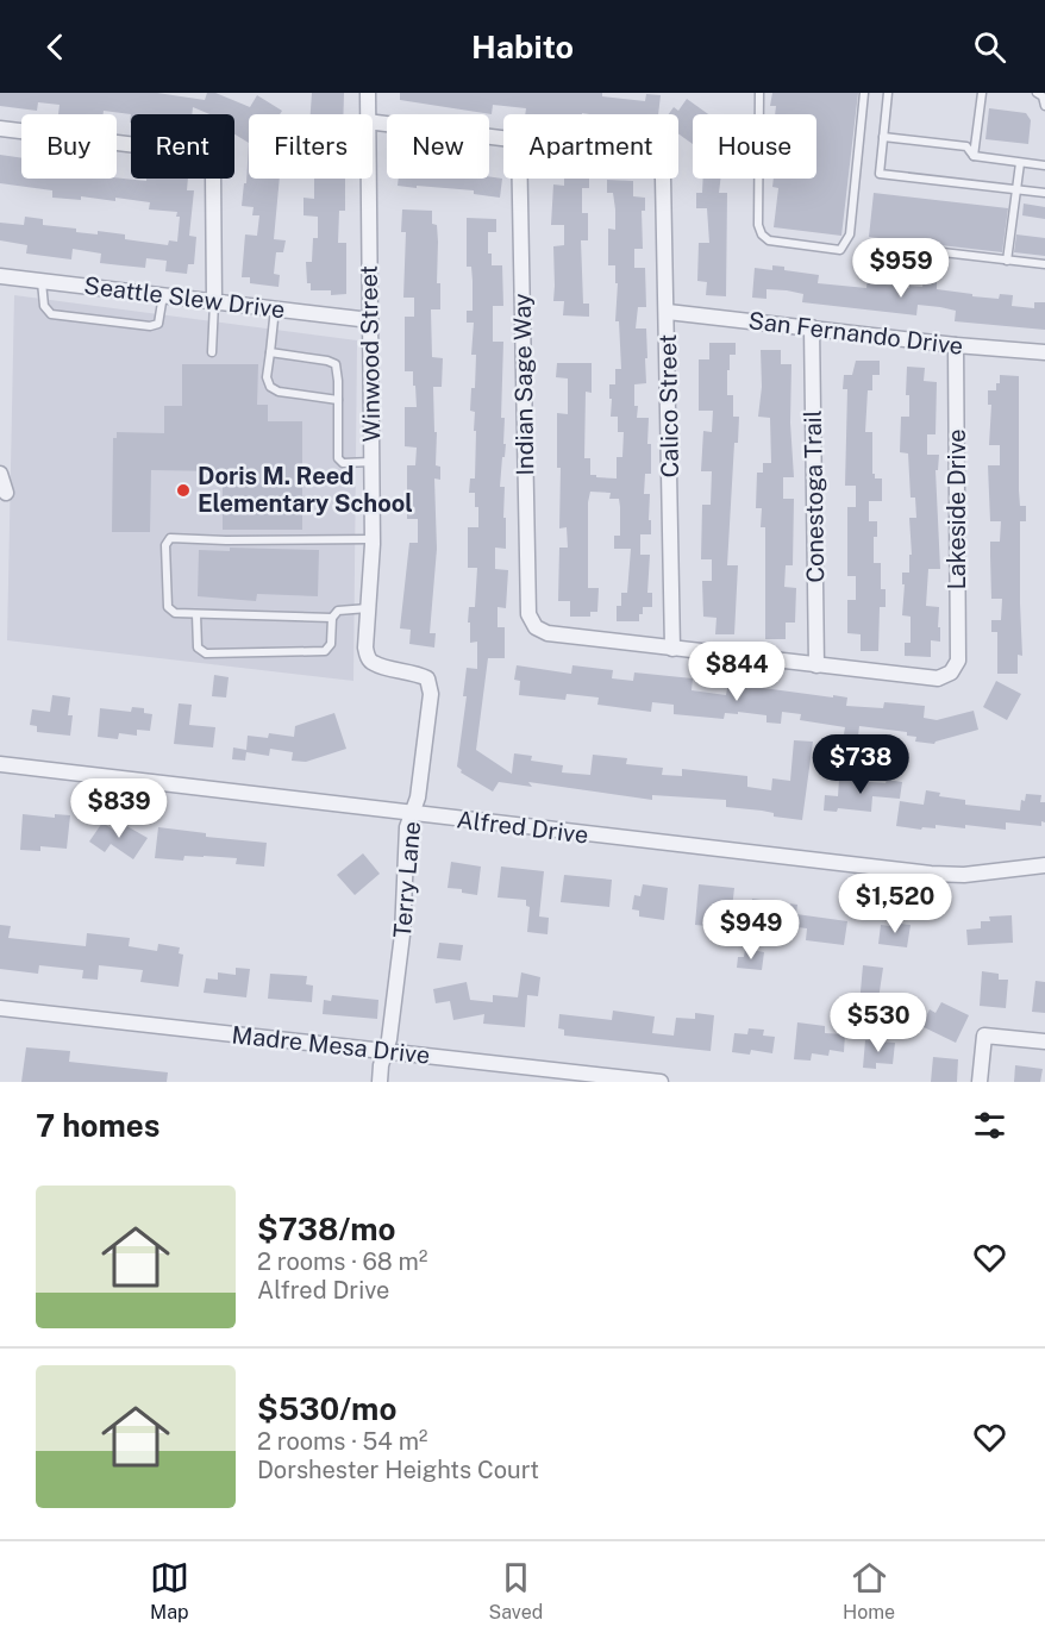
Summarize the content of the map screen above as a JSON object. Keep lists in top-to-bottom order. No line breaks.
{"streets":{"street":["Seattle Slew Drive","San Fernando Drive","Winwood Street","Indian Sage Way","Calico Street","Conestoga Trail","Lakeside Drive","Alfred Drive","Terry Lane","Madre Mesa Drive"]},"crossings":[["Seattle Slew Drive","Winwood Street"],["San Fernando Drive","Calico Street"],["San Fernando Drive","Conestoga Trail"],["San Fernando Drive","Lakeside Drive"],["Winwood Street","Terry Lane"],["Indian Sage Way","Calico Street"],["Conestoga Trail","Lakeside Drive"],["Alfred Drive","Terry Lane"],["Terry Lane","Madre Mesa Drive"]],"places":["Doris M. Reed Elementary School"],"page":{"header":"Habito","chip":["Buy","Rent","Filters","New","Apartment","House"],"price":["$959","$844","$738","$839","$1,520","$949","$530"],"heading":"7 homes","list":[{"name":"$738/mo","note":"2 rooms · 68 m² · Alfred Drive"},{"name":"$530/mo","note":"2 rooms · 54 m² · Dorshester Heights Court"}],"tabs":["Map","Saved","Home"]}}
